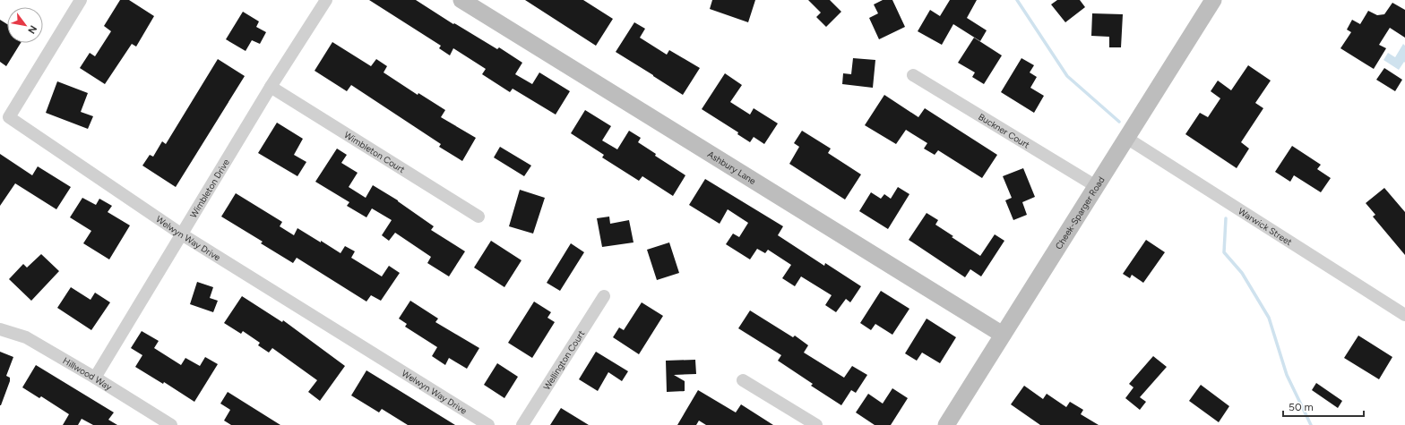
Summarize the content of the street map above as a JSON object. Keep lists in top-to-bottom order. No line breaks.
{"streets":{"street":["Buckner Court","Wimbleton Court","Ashbury Lane","Wimbleton Drive","Cheek-Sparger Road","Warwick Street","Welwyn Way Drive","Wellington Court","Hillwood Way"]},"crossings":[["Buckner Court","Cheek-Sparger Road"],["Wimbleton Court","Wimbleton Drive"],["Ashbury Lane","Cheek-Sparger Road"],["Wimbleton Drive","Welwyn Way Drive"],["Wimbleton Drive","Hillwood Way"],["Cheek-Sparger Road","Warwick Street"]],"scale_bar":"50 m","north":"bottom right"}
